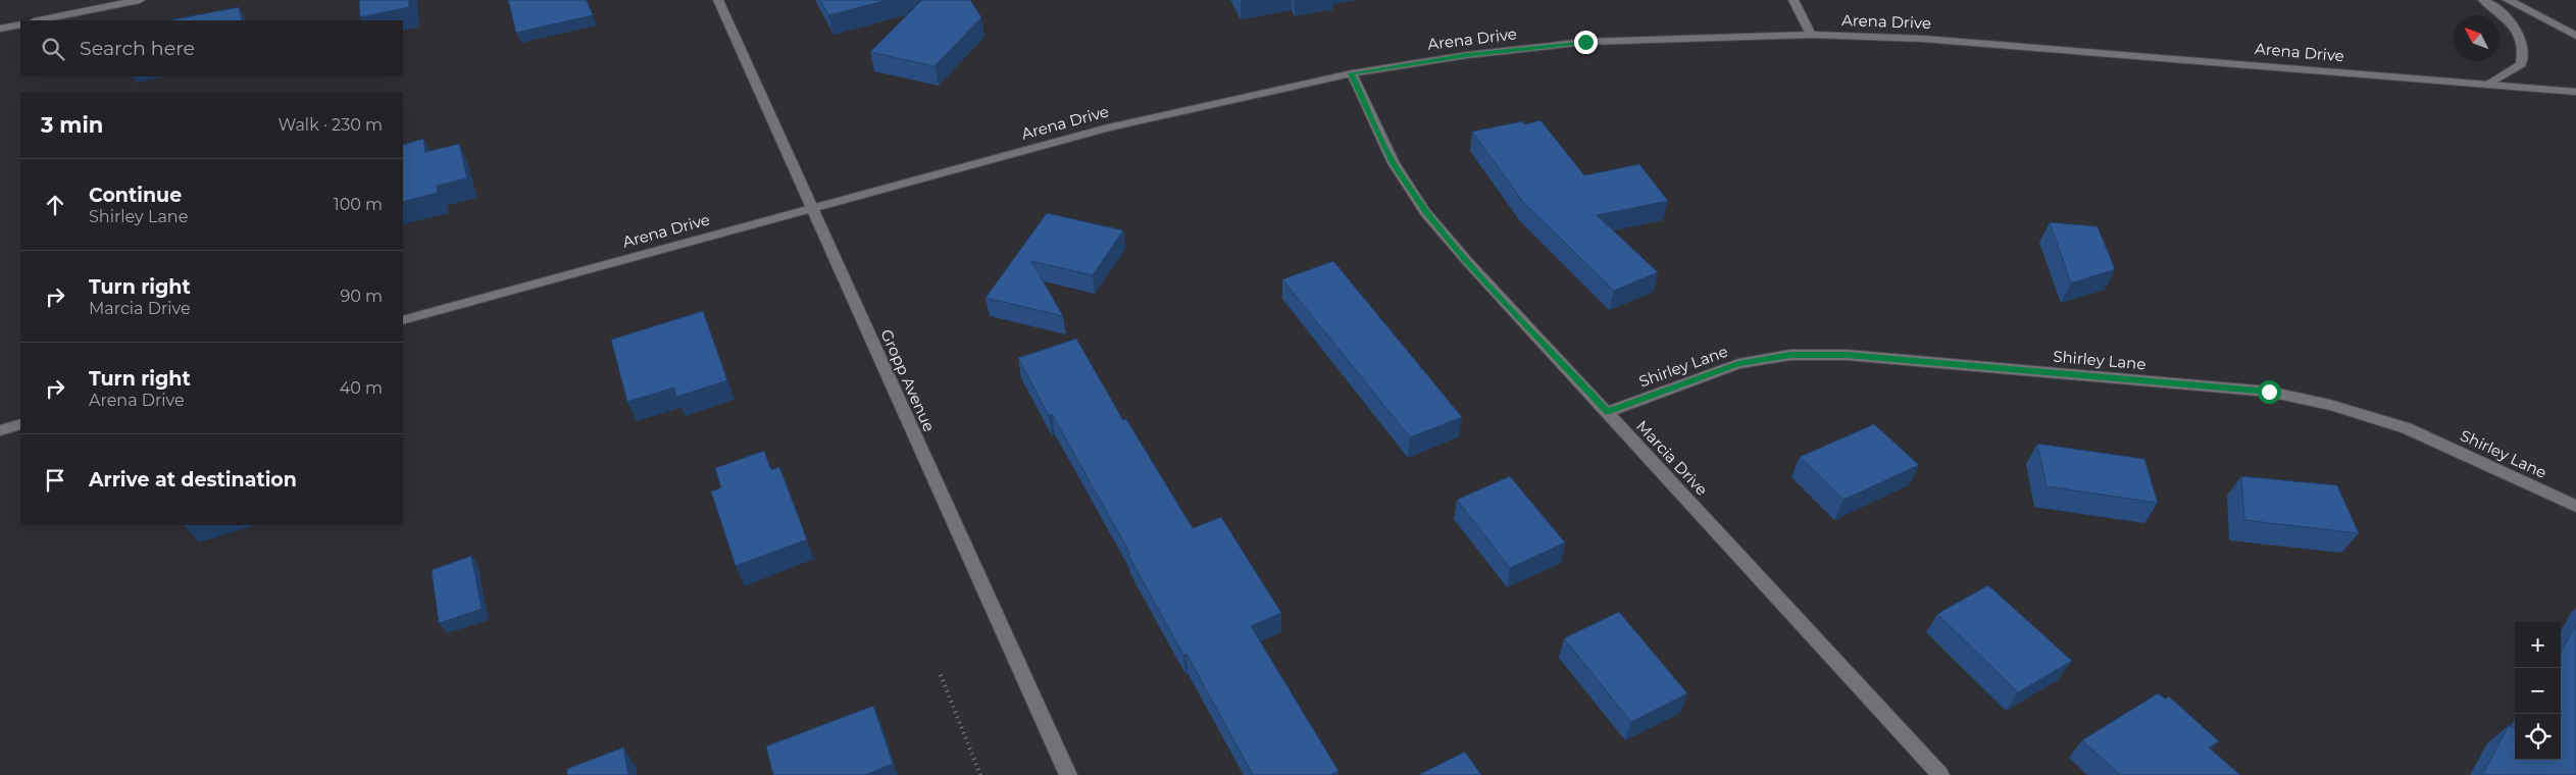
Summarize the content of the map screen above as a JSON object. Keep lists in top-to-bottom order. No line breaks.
{"streets":{"street":["Arena Drive","Shirley Lane","Gropp Avenue","Marcia Drive"]},"crossings":[["Arena Drive","Gropp Avenue"],["Arena Drive","Marcia Drive"],["Shirley Lane","Marcia Drive"]],"north":"top left","page":{"search":"Search here","heading":["3 min","Walk · 230 m"],"list":[["Continue","Shirley Lane","100 m"],["Turn right","Marcia Drive","90 m"],["Turn right","Arena Drive","40 m"],"Arrive at destination"],"map_buttons":["+","−"]}}
